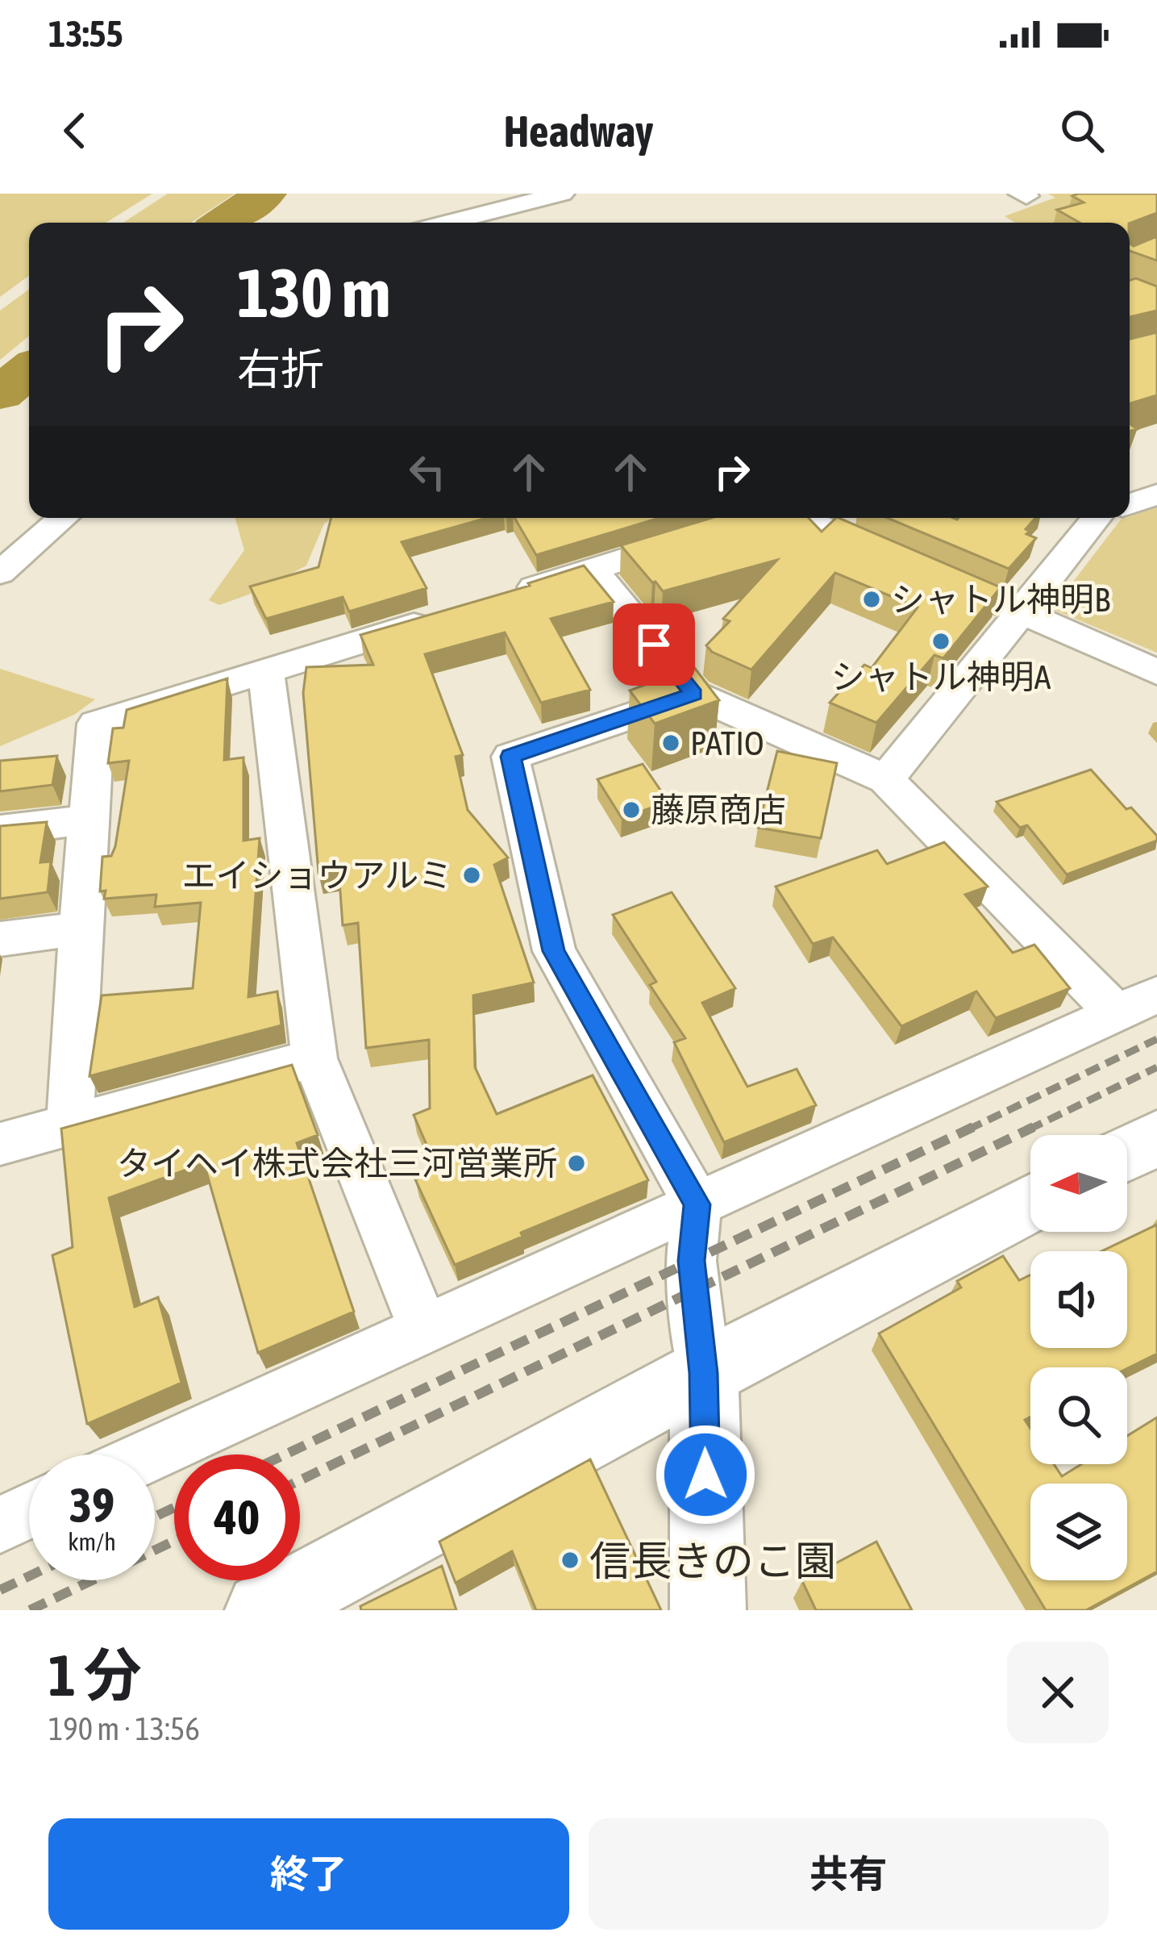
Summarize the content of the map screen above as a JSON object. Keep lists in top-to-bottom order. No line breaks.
{"places":["シャトル神明B","シャトル神明A","PATIO","藤原商店","エイショウアルミ","タイヘイ株式会社三河営業所","信長きのこ園"],"north":"left","page":{"status":"13:55","header":"Headway","turn":["130 m","右折"],"speed":"39 km/h","limit":"40","heading":["1 分","190 m · 13:56"],"buttons":["終了","共有"]}}
